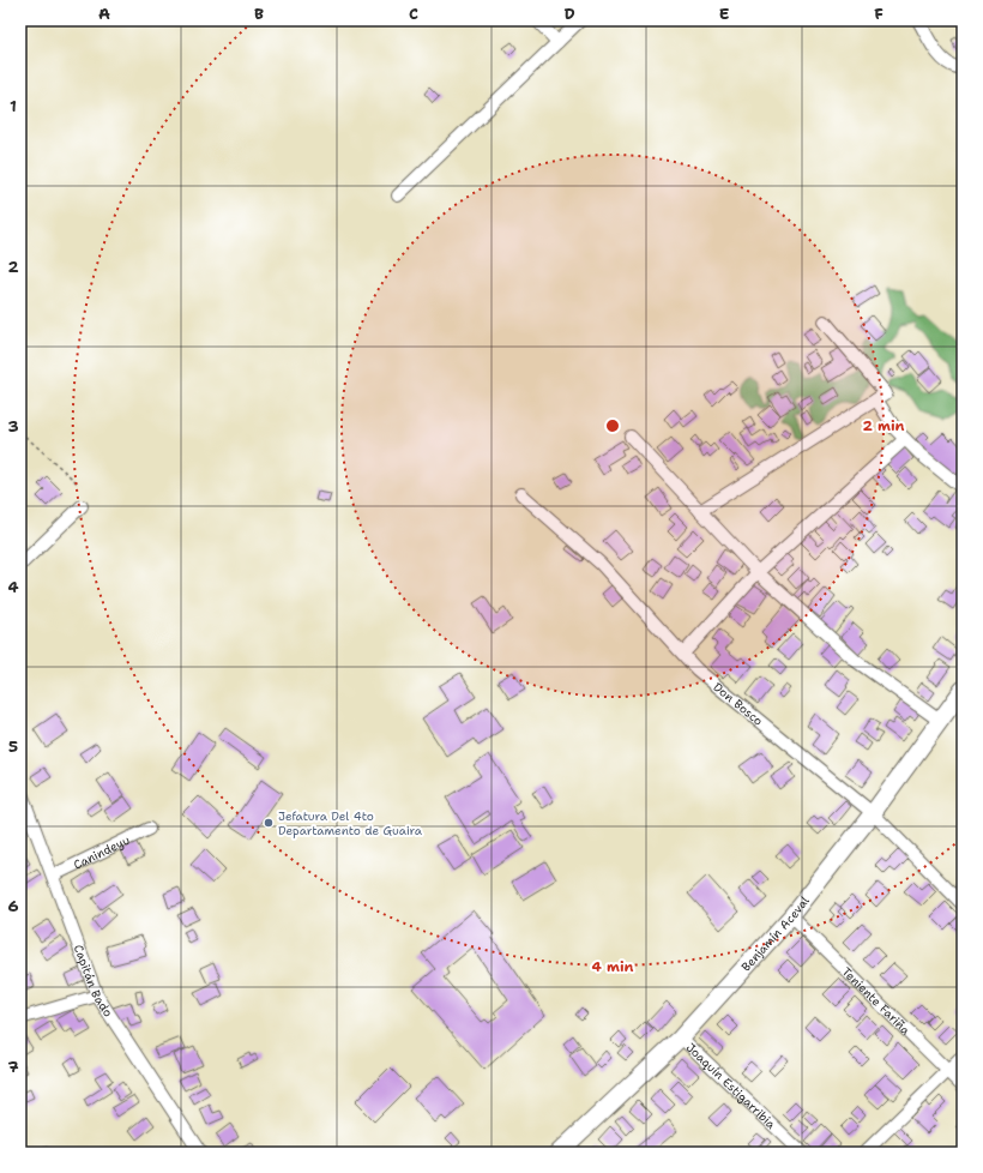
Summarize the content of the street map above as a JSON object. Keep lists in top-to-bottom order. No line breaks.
{"streets":{"street":["Don Bosco","Canindeyu","Benjamín Aceval","Capitán Bado","Teniente Fariña","Joaquín Estigarribia"]},"crossings":[["Don Bosco","Benjamín Aceval"],["Canindeyu","Capitán Bado"],["Benjamín Aceval","Teniente Fariña"],["Benjamín Aceval","Joaquín Estigarribia"]],"places":["Jefatura Del 4to Departamento de Guaira"],"grid":{"columns":["A","B","C","D","E","F"],"rows":["1","2","3","4","5","6","7"]},"rings":["2 min","4 min"]}
